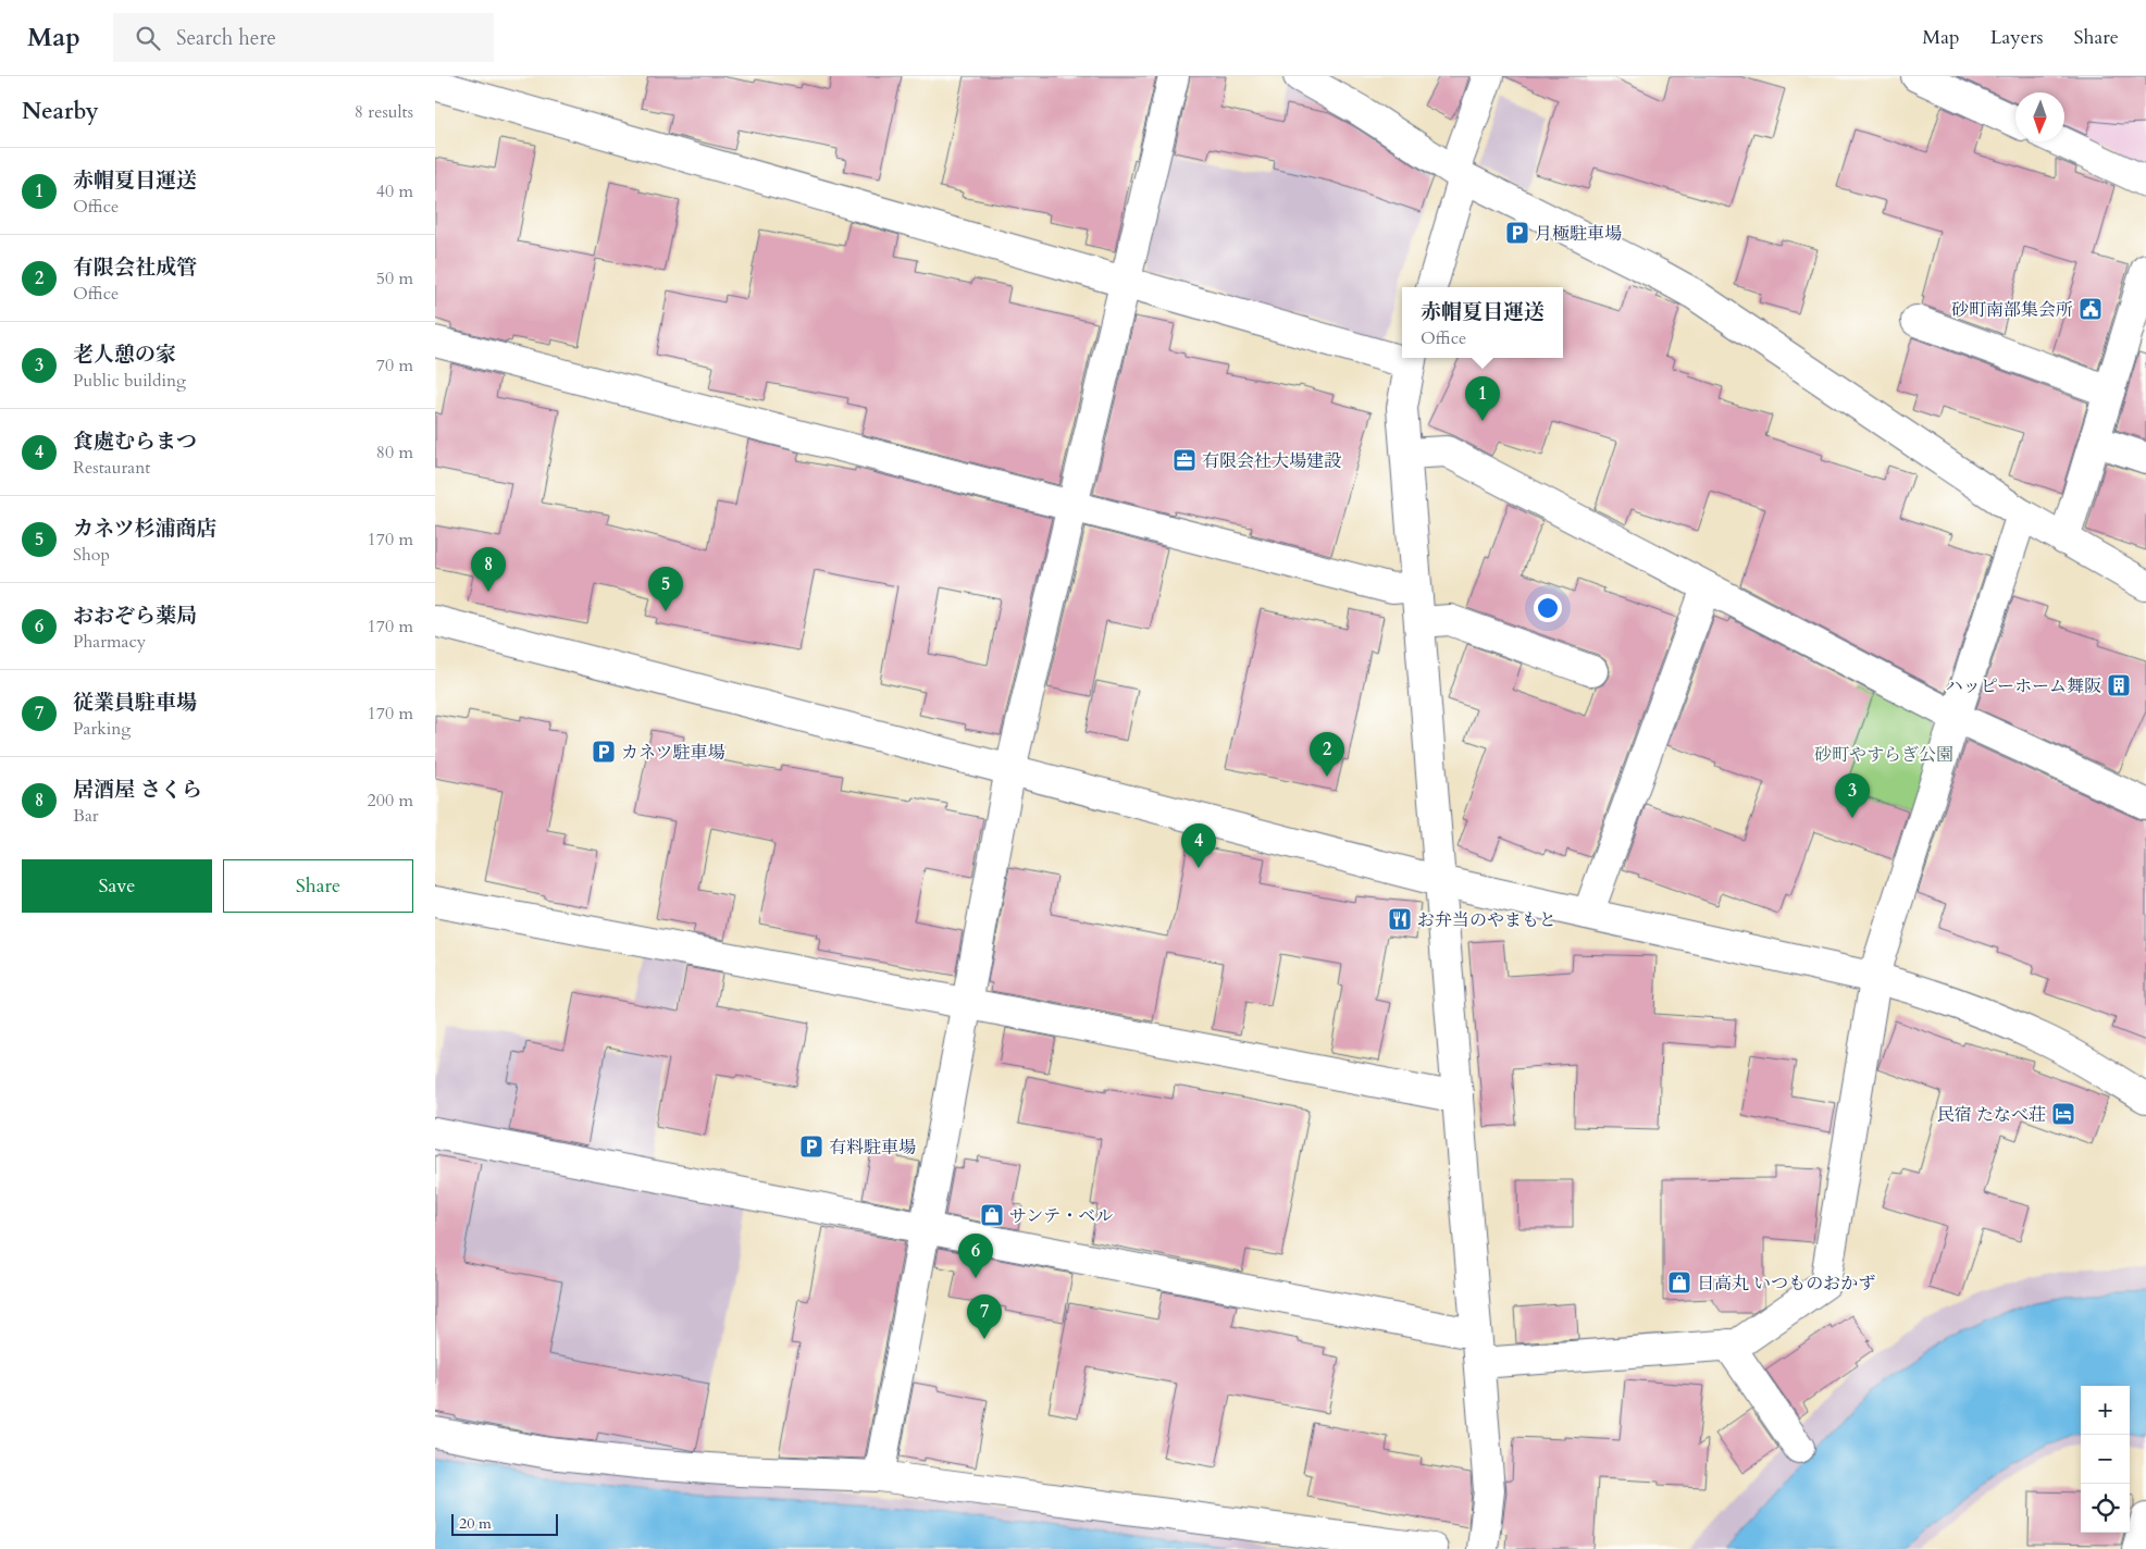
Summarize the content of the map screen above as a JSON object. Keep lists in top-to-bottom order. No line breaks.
{"parks":["砂町やすらぎ公園"],"places":{"parking":["月極駐車場","カネツ駐車場","有料駐車場"],"public building":["砂町南部集会所"],"office":["有限会社大場建設"],"building":["ハッピーホーム舞阪"],"restaurant":["お弁当のやまもと"],"hotel":["民宿 たなべ荘"],"shop":["サンテ・ベル","日高丸 いつものおかず"]},"scale_bar":"20 m","north":"bottom","page":{"header":"Map","search":"Search here","nav":["Map","Layers","Share"],"heading":["Nearby","8 results"],"list":[{"mark":"1","name":"赤帽夏目運送","note":"Office","value":"40 m"},{"mark":"2","name":"有限会社成管","note":"Office","value":"50 m"},{"mark":"3","name":"老人憩の家","note":"Public building","value":"70 m"},{"mark":"4","name":"食處むらまつ","note":"Restaurant","value":"80 m"},{"mark":"5","name":"カネツ杉浦商店","note":"Shop","value":"170 m"},{"mark":"6","name":"おおぞら薬局","note":"Pharmacy","value":"170 m"},{"mark":"7","name":"従業員駐車場","note":"Parking","value":"170 m"},{"mark":"8","name":"居酒屋 さくら","note":"Bar","value":"200 m"}],"popup":["赤帽夏目運送","Office"],"pins":["1","8","5","2","3","4","6","7"],"buttons":["Save","Share"],"map_buttons":["+","−"],"scale":"20 m"}}
